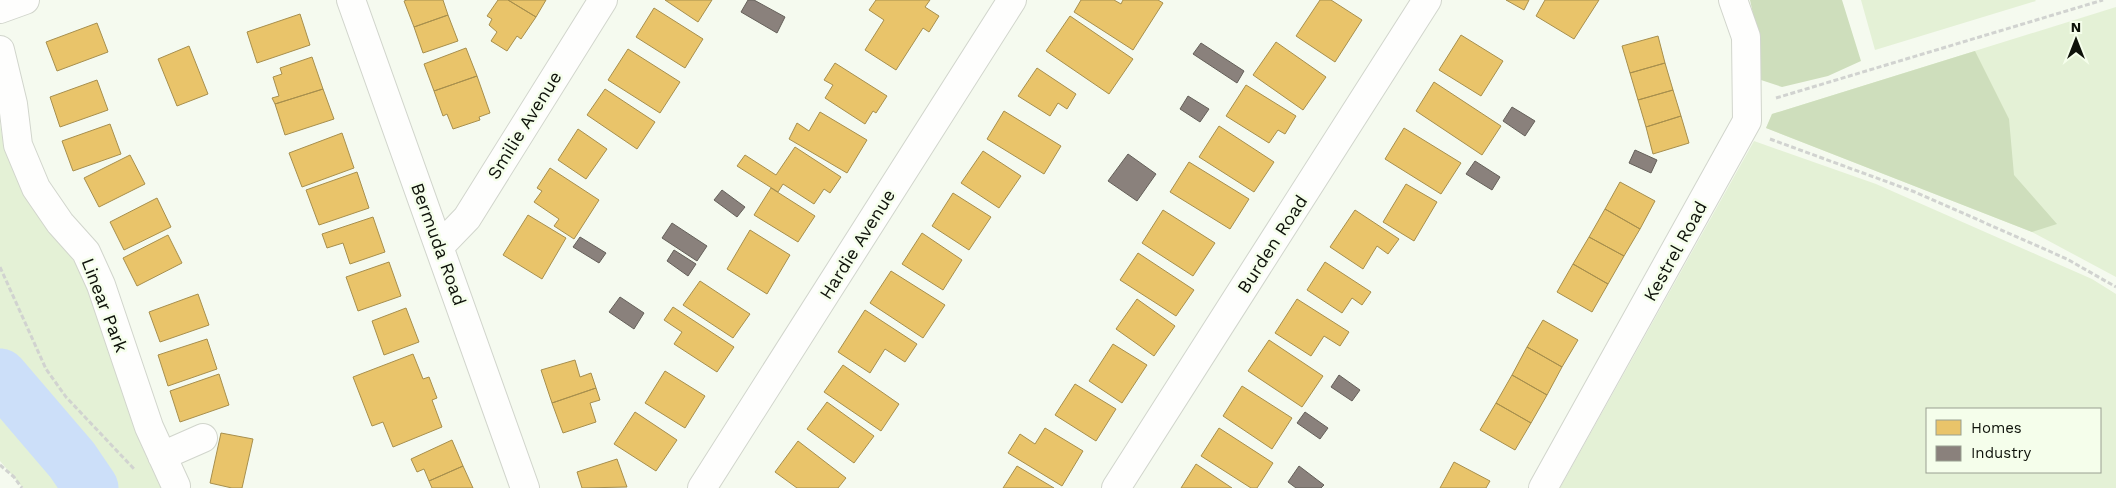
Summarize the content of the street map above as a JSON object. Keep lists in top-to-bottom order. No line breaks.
{"streets":{"street":["Smilie Avenue","Bermuda Road","Hardie Avenue","Burden Road","Kestrel Road","Linear Park"]},"crossings":[["Smilie Avenue","Bermuda Road"]],"legend":["Homes","Industry"],"north":"top"}
